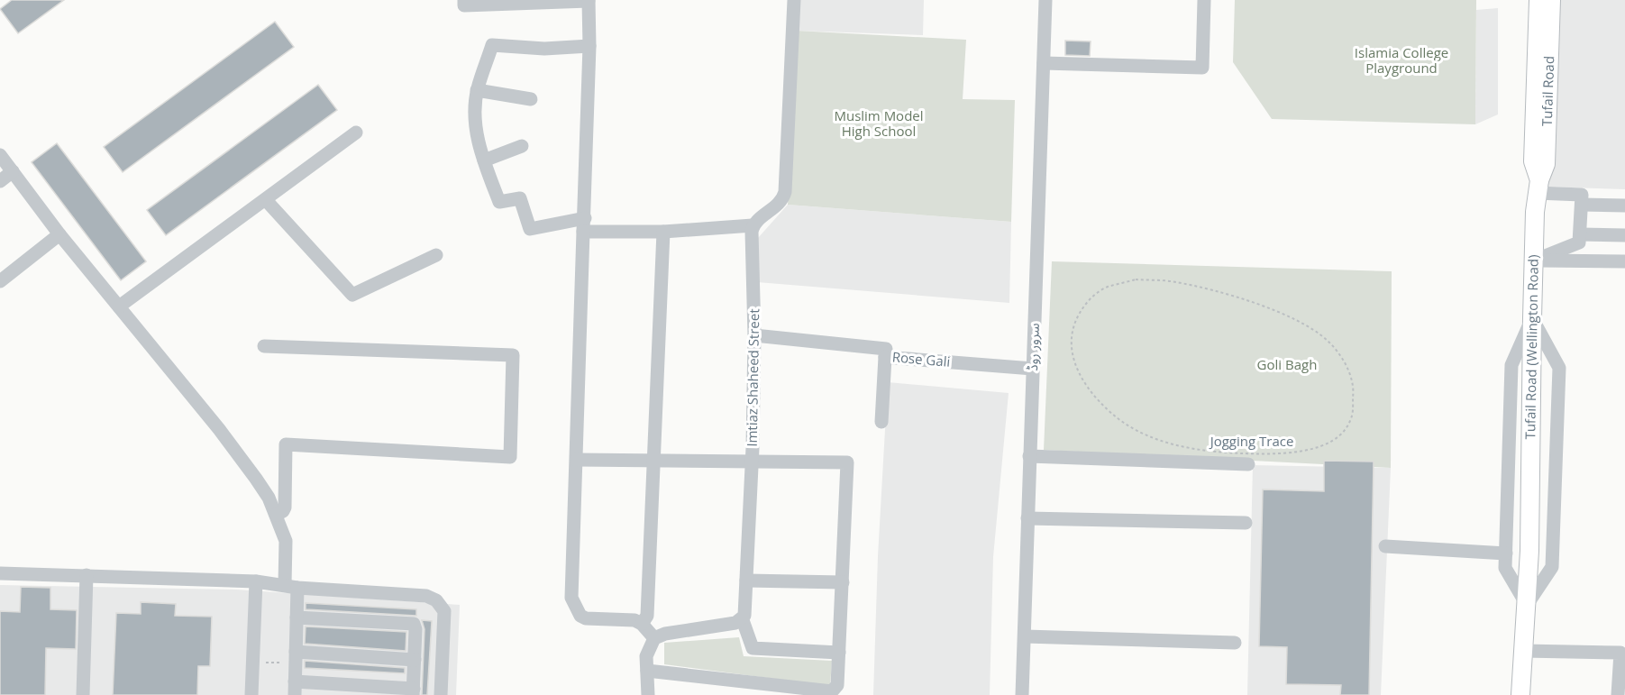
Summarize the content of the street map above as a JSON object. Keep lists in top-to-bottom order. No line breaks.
{"streets":{"main road":["Tufail Road","Tufail Road (Wellington Road)"],"street":["سرور روڈ","Rose Gali","Imtiaz Shaheed Street"],"path":["Jogging Trace"]},"crossings":[["Tufail Road","Tufail Road (Wellington Road)"],["سرور روڈ","Rose Gali"],["Rose Gali","Imtiaz Shaheed Street"]],"parks":["Islamia College Playground","Muslim Model High School","Goli Bagh"]}
